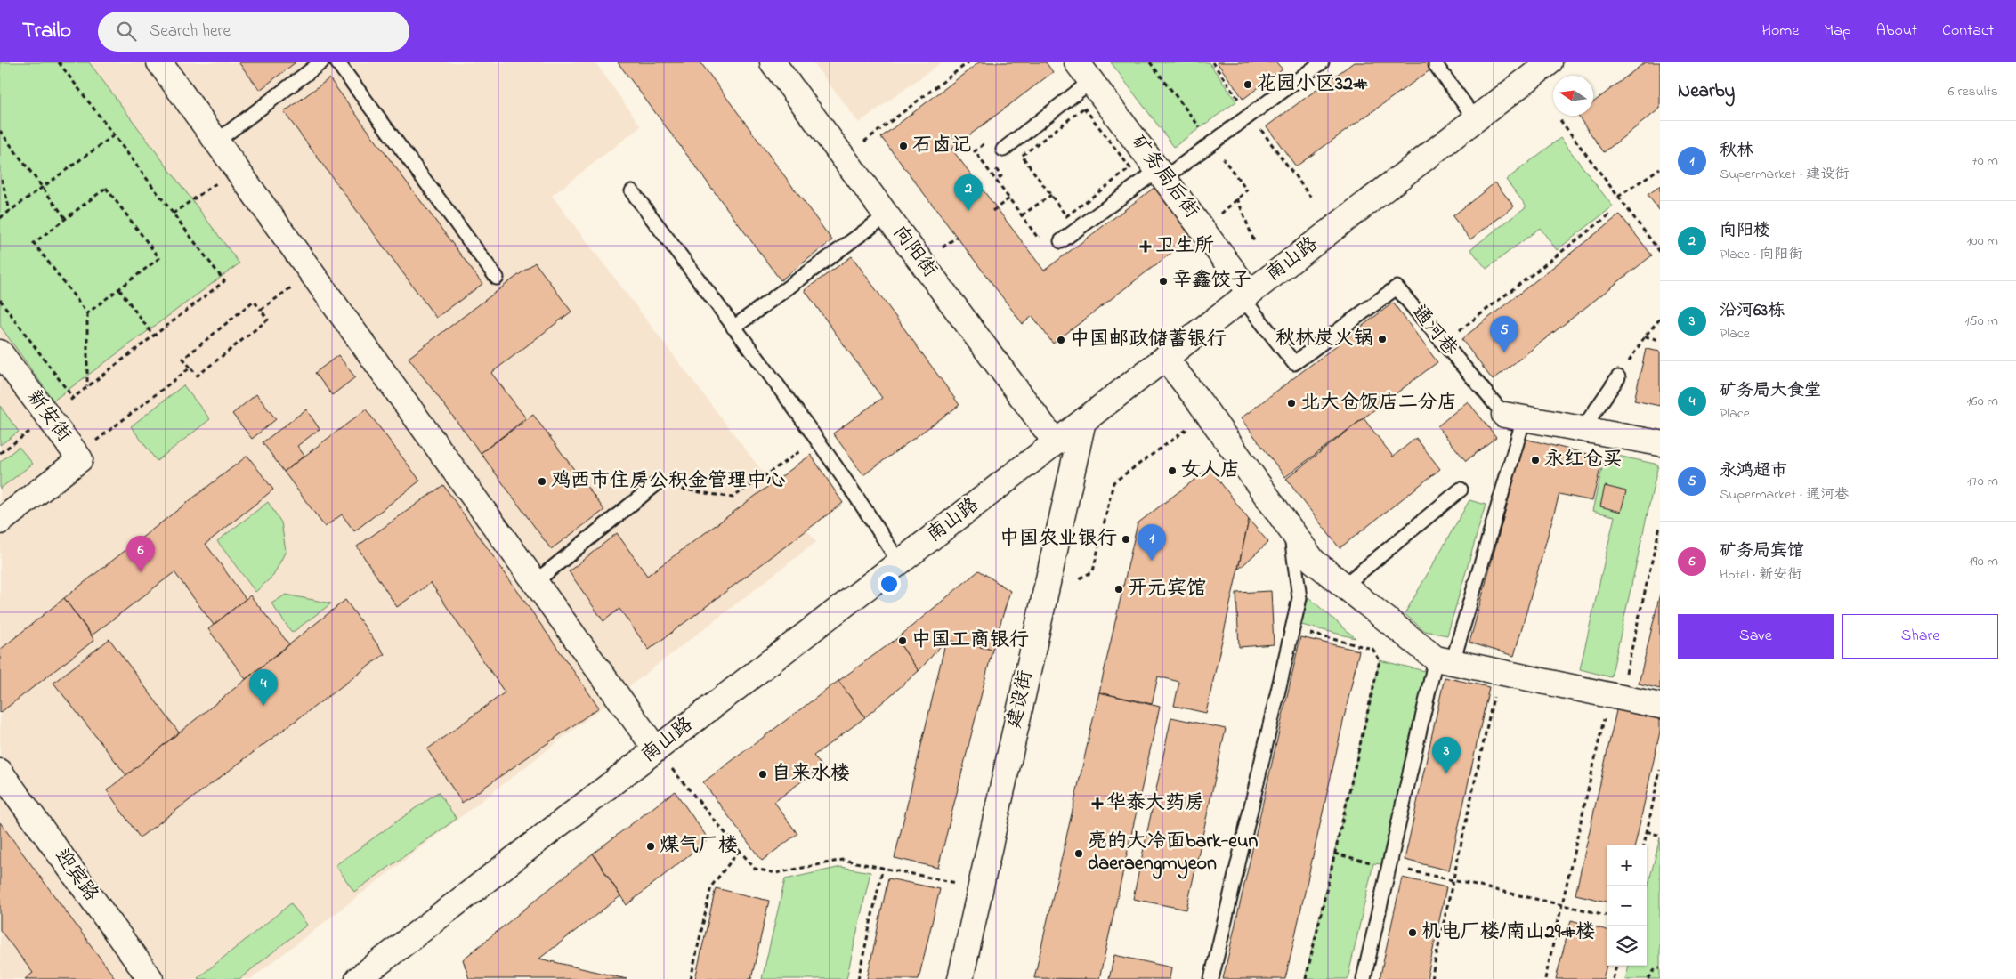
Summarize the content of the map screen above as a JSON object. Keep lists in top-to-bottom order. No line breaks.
{"streets":{"street":["矿务局后街","向阳街","南山路","新安街","建设街","迎宾路"],"lane":["通河巷"]},"crossings":[["矿务局后街","南山路"],["矿务局后街","通河巷"],["向阳街","南山路"],["南山路","通河巷"],["南山路","建设街"]],"places":{"other":["花园小区32#","石卤记","辛鑫饺子","秋林炭火锅","中国邮政储蓄银行","北大仓饭店二分店","永红仓买","女人店","鸡西市住房公积金管理中心","中国农业银行","开元宾馆","中国工商银行","自来水楼","煤气厂楼","亮的大冷面bark-eun daeraengmyeon","机电厂楼/南山29#楼"],"health":["卫生所","华泰大药房"]},"north":"left","page":{"header":"Trailo","search":"Search here","nav":["Home","Map","About","Contact"],"heading":["Nearby","6 results"],"list":[{"mark":"1","name":"秋林","note":"Supermarket · 建设街","value":"70 m"},{"mark":"2","name":"向阳楼","note":"Place · 向阳街","value":"100 m"},{"mark":"3","name":"沿河63栋","note":"Place","value":"150 m"},{"mark":"4","name":"矿务局大食堂","note":"Place","value":"160 m"},{"mark":"5","name":"永鸿超市","note":"Supermarket · 通河巷","value":"170 m"},{"mark":"6","name":"矿务局宾馆","note":"Hotel · 新安街","value":"190 m"}],"pins":["2","5","1","6","4","3"],"buttons":["Save","Share"],"map_buttons":["+","−"]}}
